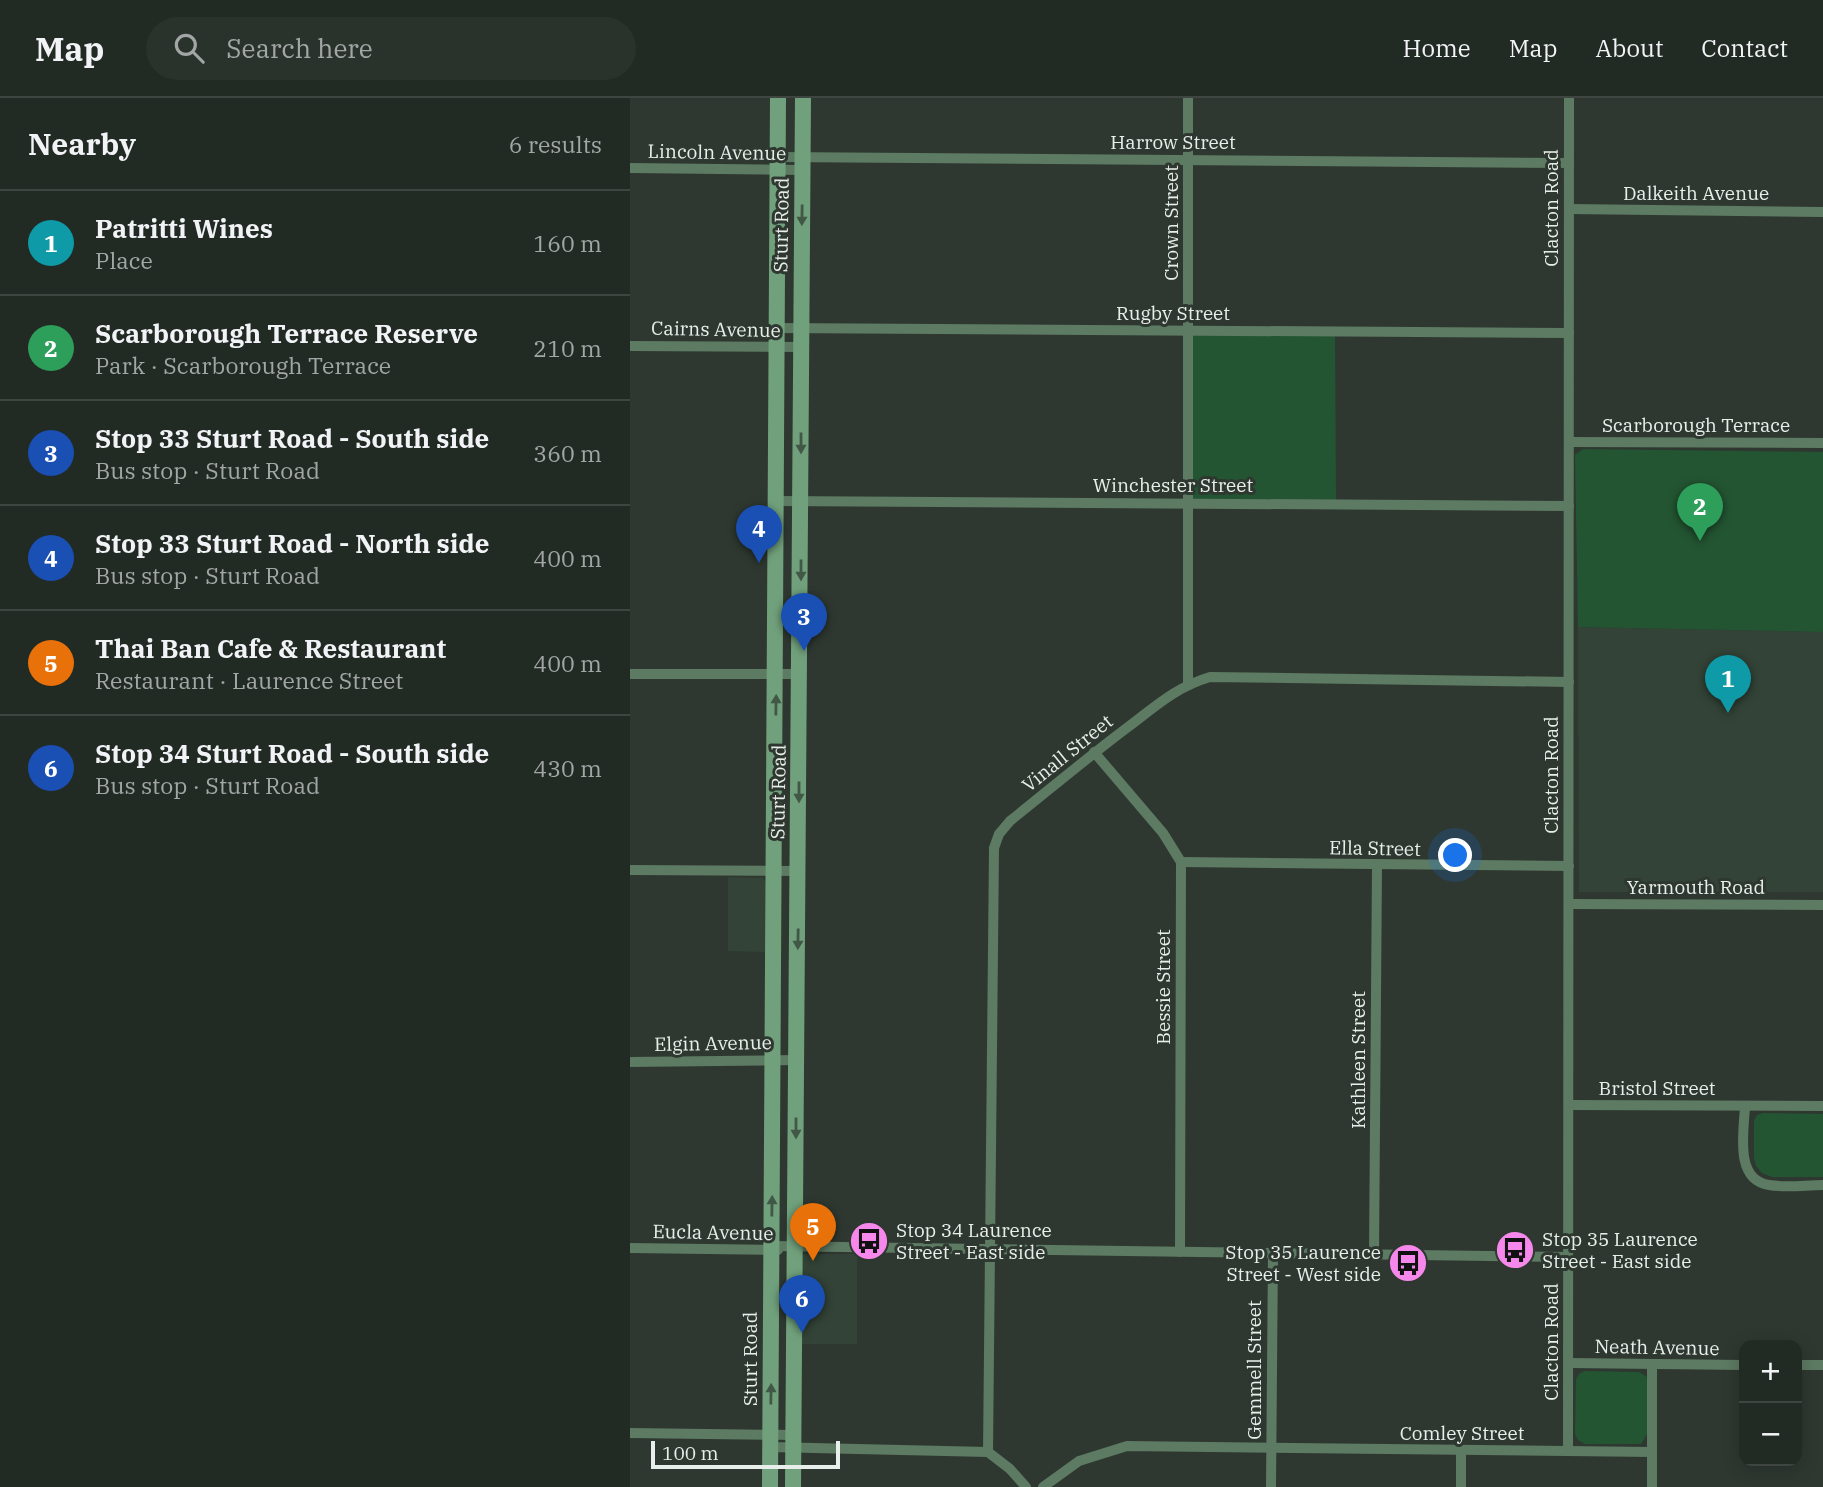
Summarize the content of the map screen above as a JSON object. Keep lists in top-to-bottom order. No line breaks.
{"streets":{"main road":["Sturt Road"],"street":["Harrow Street","Lincoln Avenue","Dalkeith Avenue","Clacton Road","Crown Street","Rugby Street","Cairns Avenue","Scarborough Terrace","Winchester Street","Vinall Street","Ella Street","Yarmouth Road","Bessie Street","Elgin Avenue","Kathleen Street","Bristol Street","Eucla Avenue","Neath Avenue","Gemmell Street","Comley Street"]},"crossings":[["Harrow Street","Lincoln Avenue"],["Harrow Street","Clacton Road"],["Harrow Street","Crown Street"],["Harrow Street","Sturt Road"],["Lincoln Avenue","Sturt Road"],["Dalkeith Avenue","Clacton Road"],["Clacton Road","Rugby Street"],["Clacton Road","Scarborough Terrace"],["Clacton Road","Winchester Street"],["Clacton Road","Vinall Street"],["Clacton Road","Ella Street"],["Clacton Road","Yarmouth Road"],["Clacton Road","Bristol Street"],["Clacton Road","Eucla Avenue"],["Clacton Road","Neath Avenue"],["Clacton Road","Comley Street"],["Crown Street","Rugby Street"],["Crown Street","Winchester Street"],["Crown Street","Vinall Street"],["Sturt Road","Rugby Street"],["Sturt Road","Cairns Avenue"],["Sturt Road","Winchester Street"],["Sturt Road","Elgin Avenue"],["Sturt Road","Eucla Avenue"],["Vinall Street","Eucla Avenue"],["Ella Street","Bessie Street"],["Ella Street","Kathleen Street"],["Bessie Street","Eucla Avenue"],["Kathleen Street","Eucla Avenue"],["Eucla Avenue","Gemmell Street"],["Gemmell Street","Comley Street"]],"places":{"bus stop":["Stop 34 Laurence Street - East side","Stop 35 Laurence Street - East side","Stop 35 Laurence Street - West side"]},"scale_bar":"100 m","page":{"header":"Map","search":"Search here","nav":["Home","Map","About","Contact"],"heading":["Nearby","6 results"],"list":[{"mark":"1","name":"Patritti Wines","note":"Place","value":"160 m"},{"mark":"2","name":"Scarborough Terrace Reserve","note":"Park · Scarborough Terrace","value":"210 m"},{"mark":"3","name":"Stop 33 Sturt Road - South side","note":"Bus stop · Sturt Road","value":"360 m"},{"mark":"4","name":"Stop 33 Sturt Road - North side","note":"Bus stop · Sturt Road","value":"400 m"},{"mark":"5","name":"Thai Ban Cafe & Restaurant","note":"Restaurant · Laurence Street","value":"400 m"},{"mark":"6","name":"Stop 34 Sturt Road - South side","note":"Bus stop · Sturt Road","value":"430 m"}],"pins":["2","4","3","1","5","6"],"map_buttons":["+","−"],"scale":"100 m"}}
